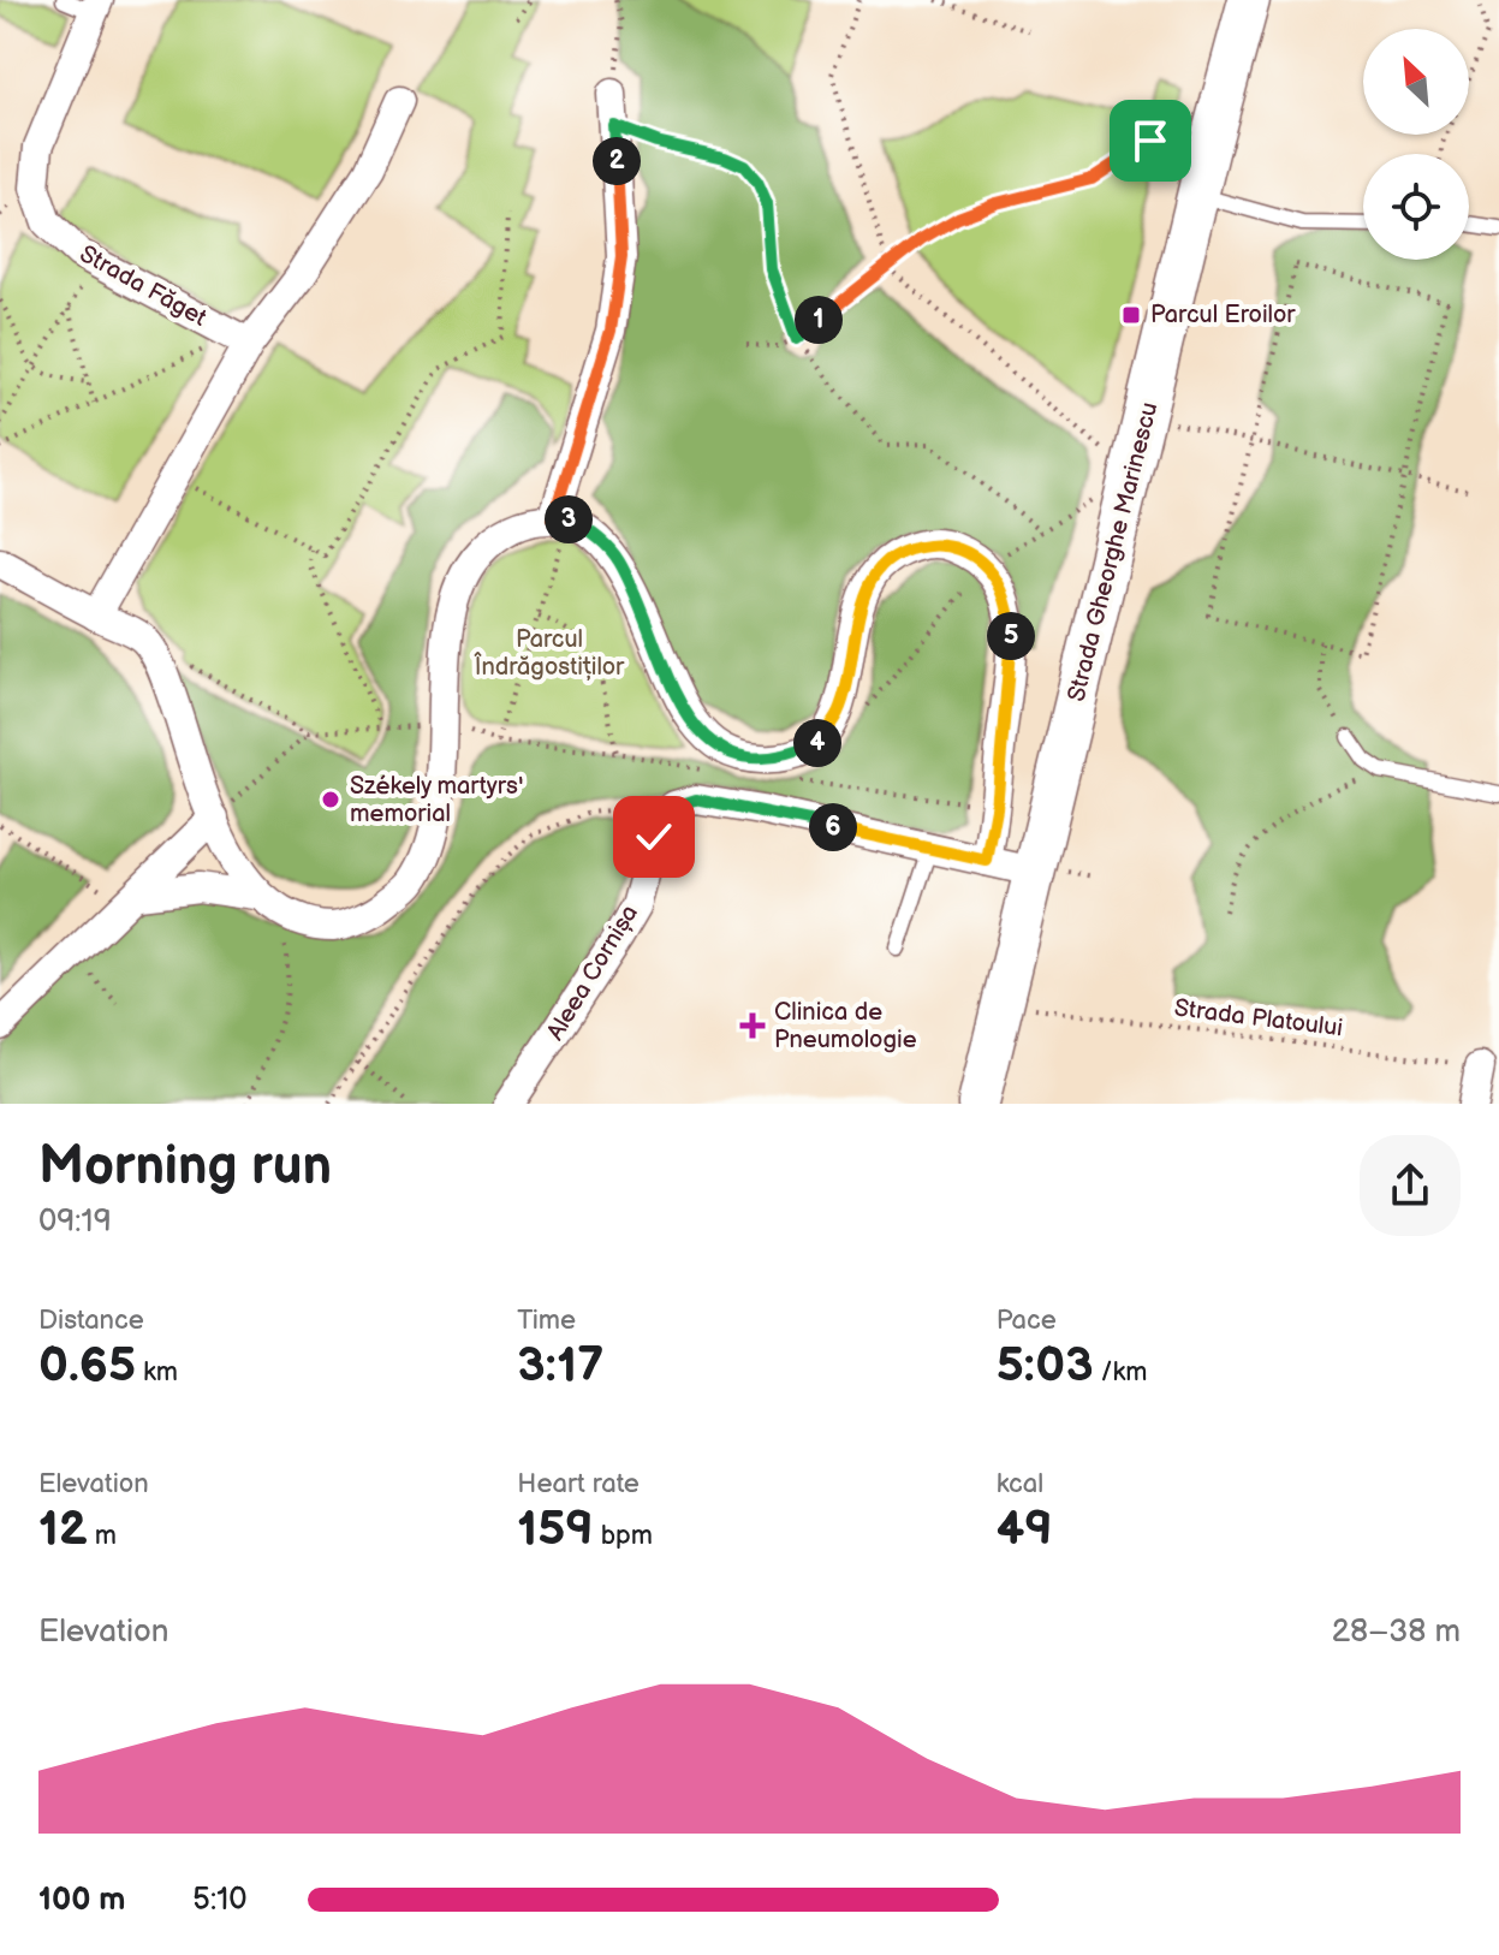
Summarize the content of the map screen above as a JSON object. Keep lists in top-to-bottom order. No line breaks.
{"streets":{"main road":["Strada Gheorghe Marinescu"],"street":["Strada Făget","Aleea Cornișa"],"path":["Strada Platoului"]},"crossings":[["Strada Gheorghe Marinescu","Aleea Cornișa"]],"parks":["Parcul Îndrăgostiților"],"places":{"transit":["Parcul Eroilor"],"other":["Székely martyrs' memorial"],"health":["Clinica de Pneumologie"]},"north":"top left","page":{"pins":["2","1","3","5","4","6"],"heading":["Morning run","09:19"],"stats":[["Distance","0.65 km"],["Time","3:17"],["Pace","5:03 /km"],["Elevation","12 m"],["Heart rate","159 bpm"],["kcal","49"]],"chart":["Elevation","28–38 m"],"list":[{"name":"100 m","note":"5:10"}]}}
